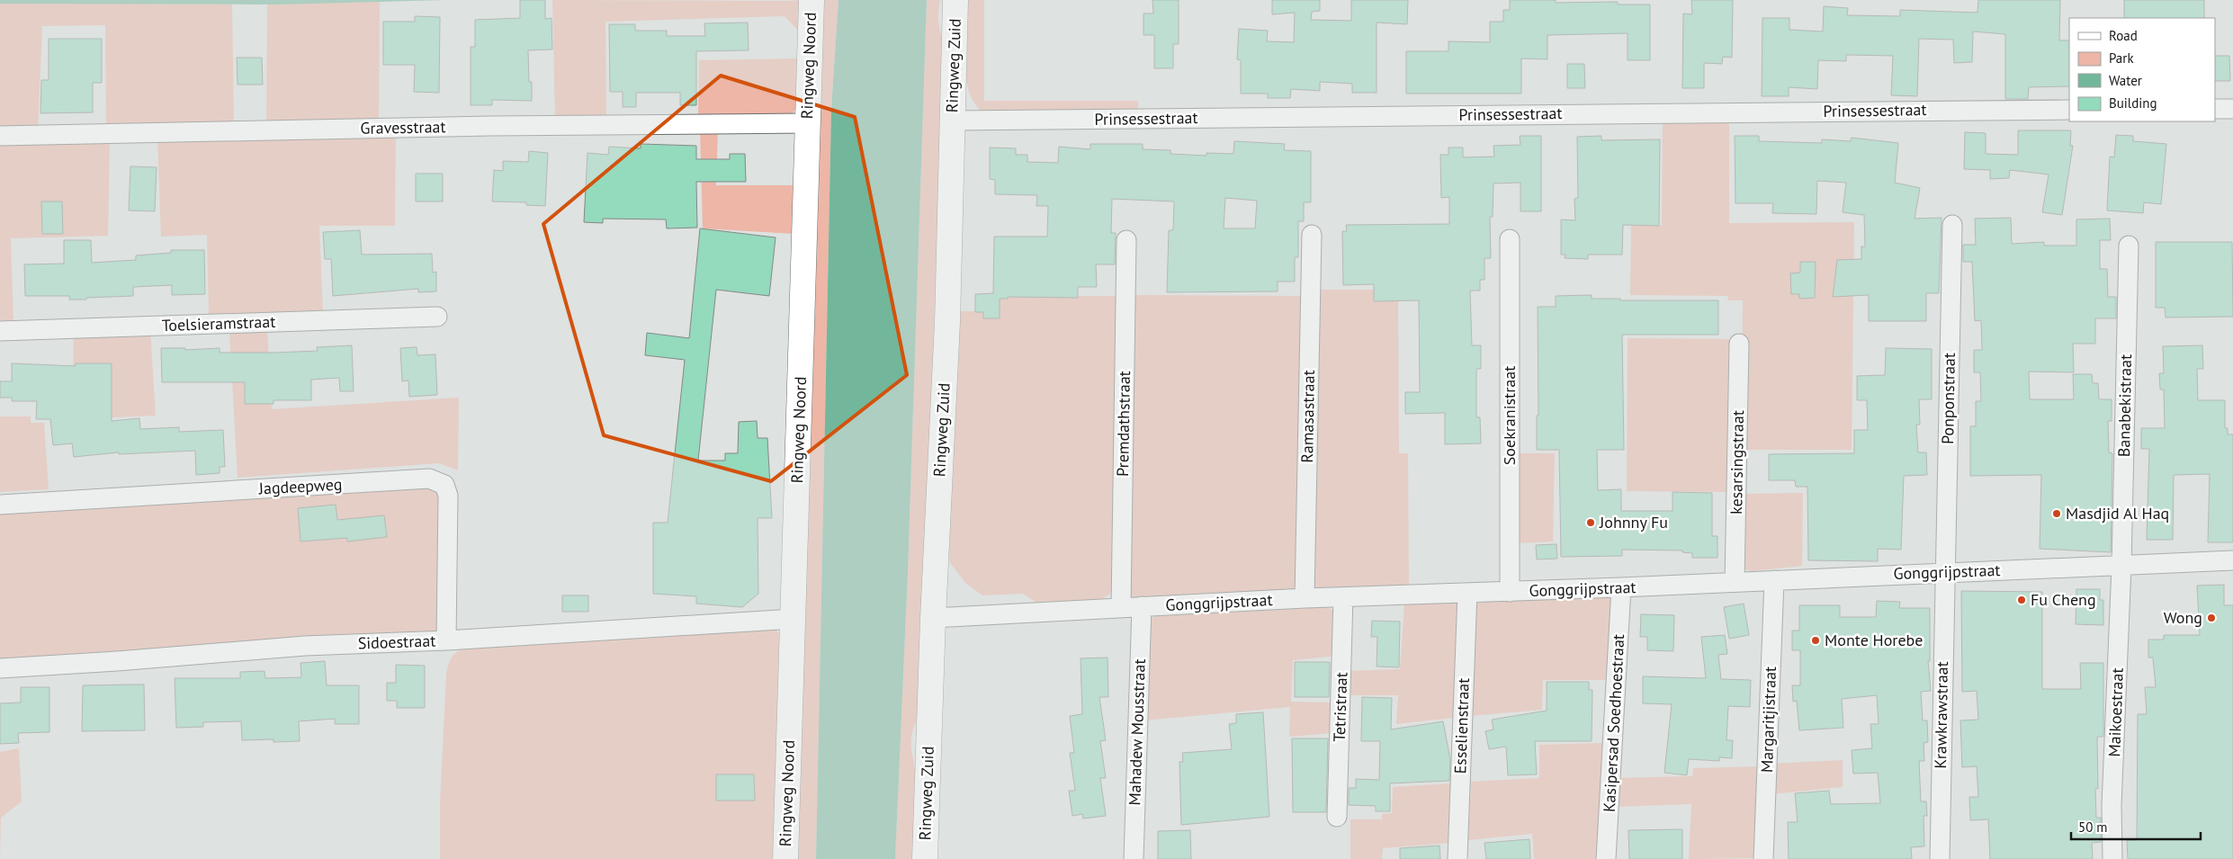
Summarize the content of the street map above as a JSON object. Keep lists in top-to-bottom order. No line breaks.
{"streets":{"street":["Ringweg Noord","Ringweg Zuid","Prinsessestraat","Gravesstraat","Toelsieramstraat","Ponponstraat","Banabekistraat","Soekranistraat","Ramasastraat","Premdathstraat","kesarsingstraat","Jagdeepweg","Gonggrijpstraat","Sidoestraat","Tetristraat","Maikoestraat","Krawkrawstraat","Margaritjistraat","Kasipersad Soedhoestraat","Esselienstraat","Mahadew Mousstraat"]},"crossings":[["Ringweg Noord","Gravesstraat"],["Ringweg Noord","Sidoestraat"],["Ringweg Zuid","Prinsessestraat"],["Ringweg Zuid","Gonggrijpstraat"],["Ponponstraat","Gonggrijpstraat"],["Ponponstraat","Krawkrawstraat"],["Banabekistraat","Gonggrijpstraat"],["Banabekistraat","Maikoestraat"],["Soekranistraat","Gonggrijpstraat"],["Ramasastraat","Gonggrijpstraat"],["Premdathstraat","Gonggrijpstraat"],["kesarsingstraat","Gonggrijpstraat"],["Jagdeepweg","Sidoestraat"],["Gonggrijpstraat","Tetristraat"],["Gonggrijpstraat","Maikoestraat"],["Gonggrijpstraat","Krawkrawstraat"],["Gonggrijpstraat","Margaritjistraat"],["Gonggrijpstraat","Kasipersad Soedhoestraat"],["Gonggrijpstraat","Esselienstraat"],["Gonggrijpstraat","Mahadew Mousstraat"]],"places":["Masdjid Al Haq","Johnny Fu","Fu Cheng","Wong","Monte Horebe"],"legend":["Road","Park","Water","Building"],"scale_bar":"50 m"}
